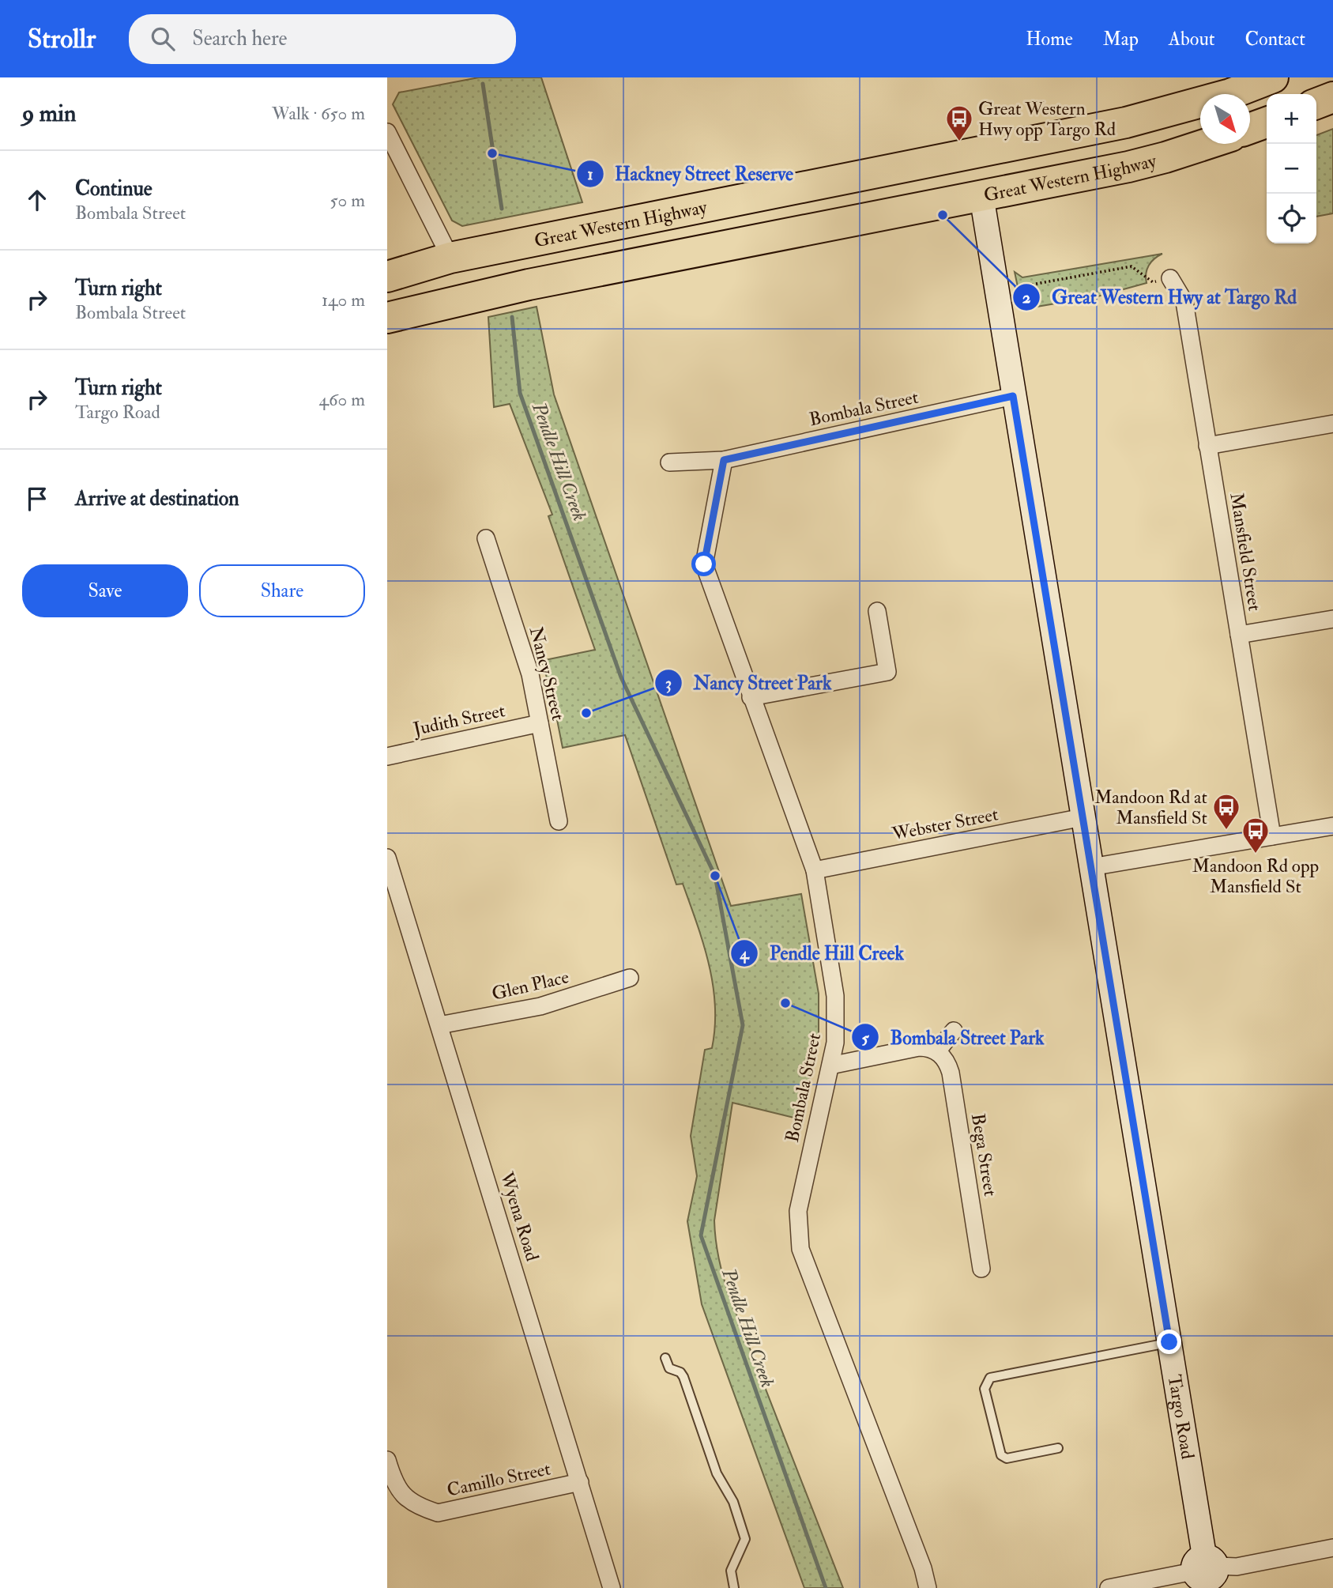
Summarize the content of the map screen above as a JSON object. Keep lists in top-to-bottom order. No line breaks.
{"streets":{"highway":["Great Western Highway"],"street":["Bombala Street","Mansfield Street","Nancy Street","Judith Street","Webster Street","Glen Place","Bega Street","Wyena Road","Targo Road","Camillo Street"]},"crossings":[["Great Western Highway","Targo Road"],["Bombala Street","Webster Street"],["Bombala Street","Targo Road"],["Nancy Street","Judith Street"],["Webster Street","Targo Road"],["Glen Place","Wyena Road"],["Wyena Road","Camillo Street"]],"water":["Pendle Hill Creek"],"places":{"bus stop":["Great Western Hwy opp Targo Rd","Mandoon Rd at Mansfield St","Mandoon Rd opp Mansfield St"],"other":["Hackney Street Reserve","Great Western Hwy at Targo Rd","Nancy Street Park","Pendle Hill Creek","Bombala Street Park"]},"north":"bottom right","page":{"header":"Strollr","search":"Search here","nav":["Home","Map","About","Contact"],"heading":["9 min","Walk · 650 m"],"map_buttons":["+","−"],"list":[["Continue","Bombala Street","50 m"],["Turn right","Bombala Street","140 m"],["Turn right","Targo Road","460 m"],"Arrive at destination"],"buttons":["Save","Share"]}}
